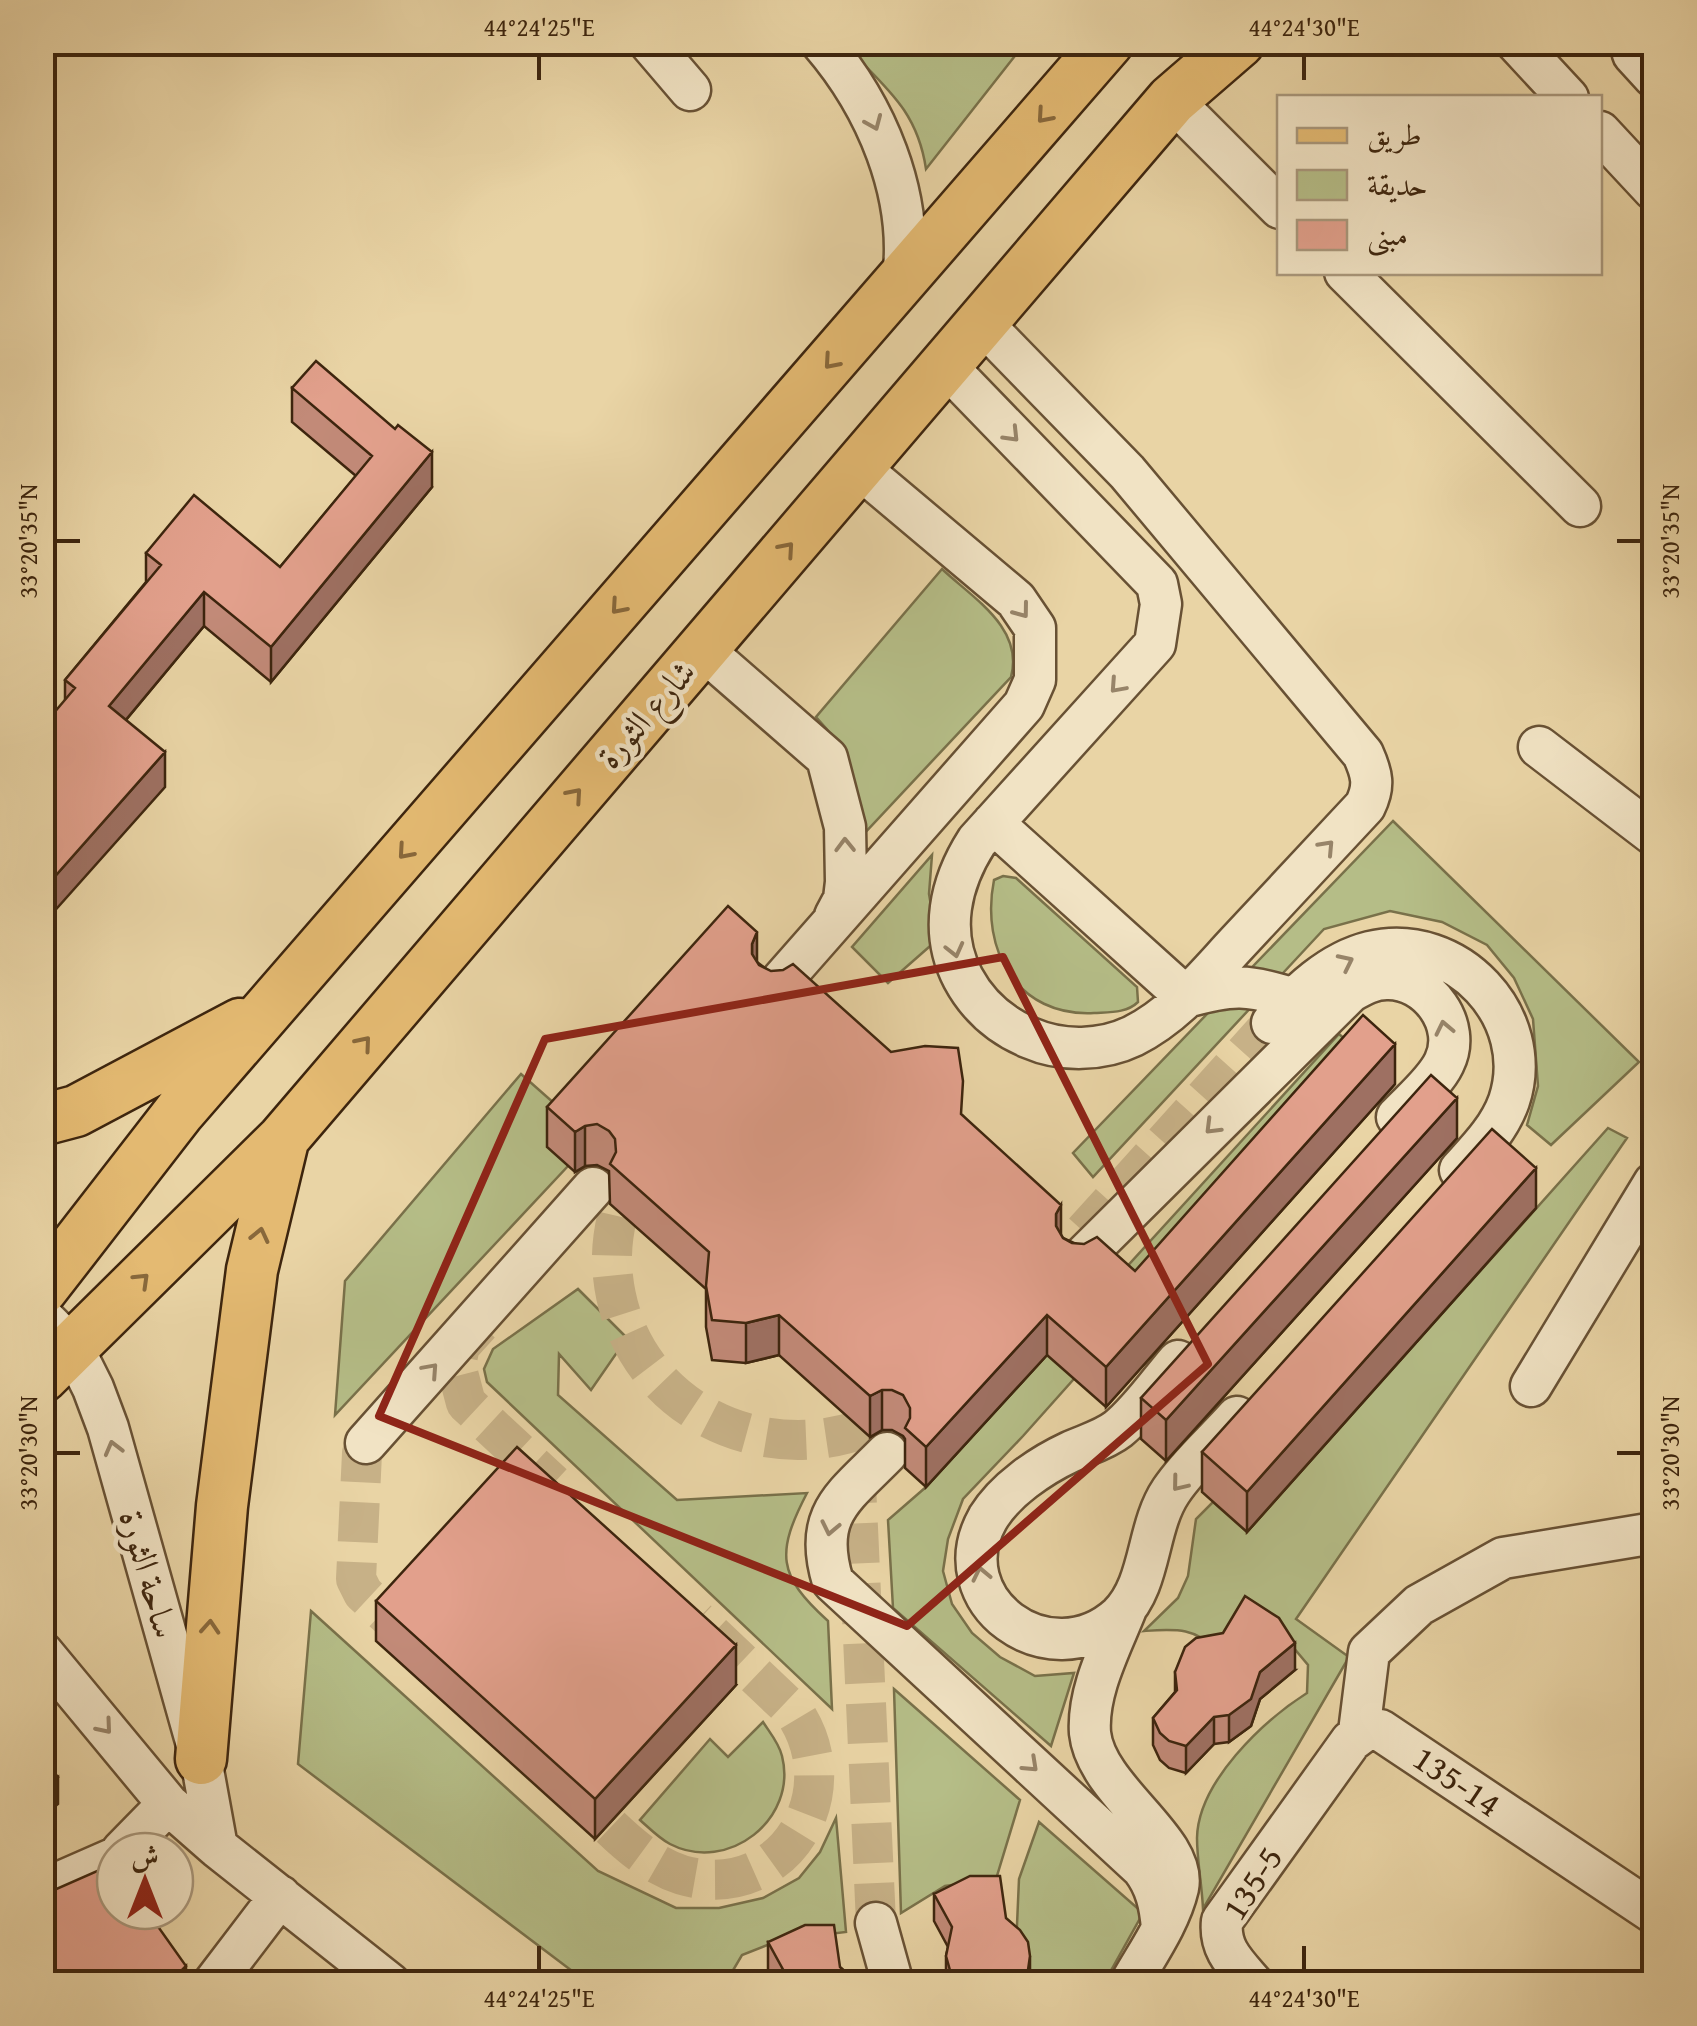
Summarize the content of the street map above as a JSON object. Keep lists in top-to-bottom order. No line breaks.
{"streets":{"main road":["شارع الثورة"],"street":["ساحة الثورة","135-14","135-5"]},"crossings":[["شارع الثورة","ساحة الثورة"],["135-14","135-5"]],"legend":["طريق","حديقة","مبنى"],"north":"top","coordinates":["44°24'25\"E","44°24'30\"E","33°20'35\"N","33°20'30\"N"]}
